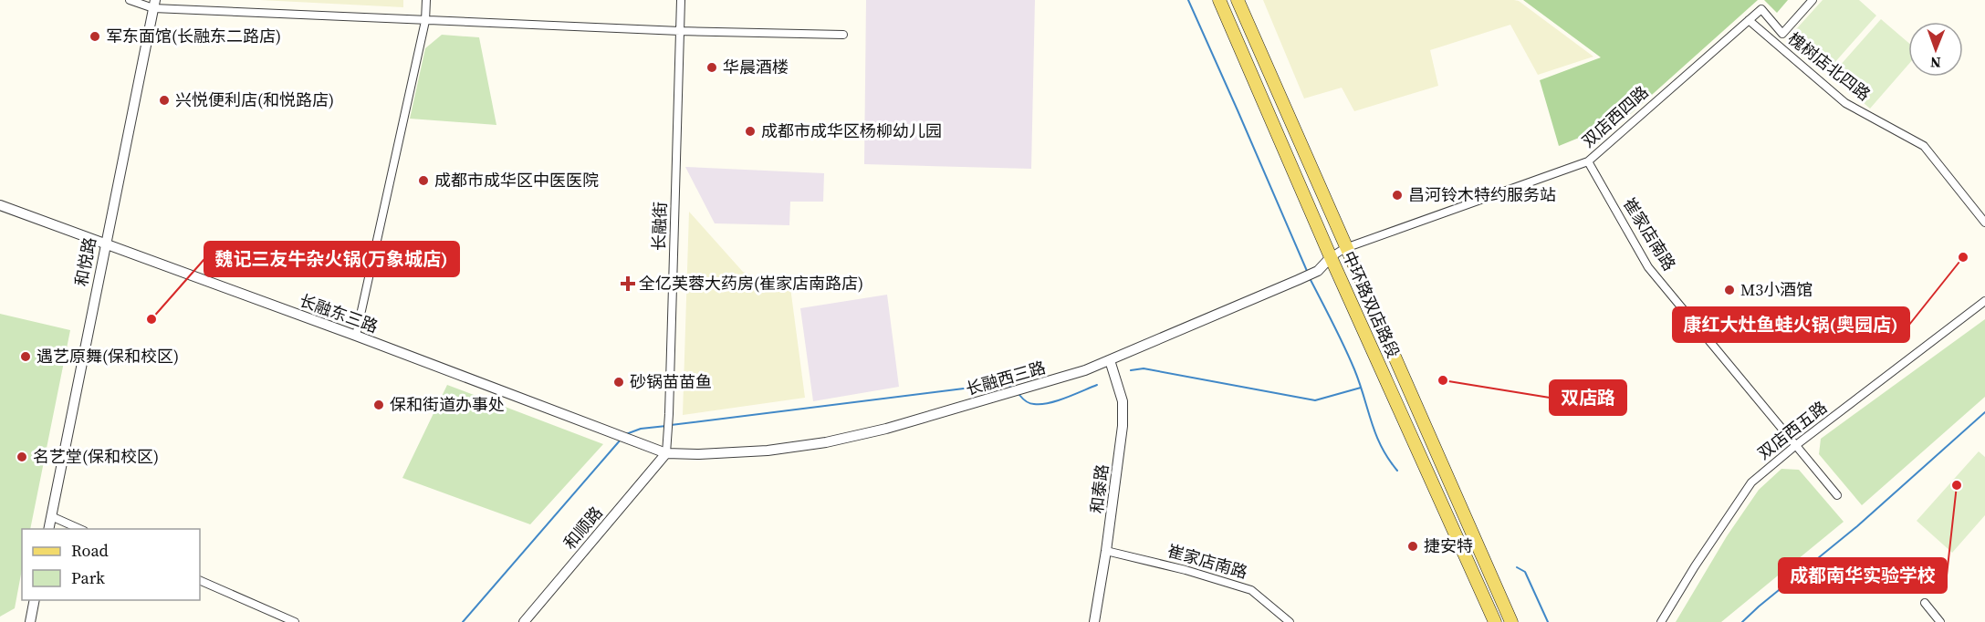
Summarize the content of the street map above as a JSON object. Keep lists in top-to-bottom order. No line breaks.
{"streets":{"main road":["中环路双店路段"],"street":["槐树店北四路","双店西四路","长融街","崔家店南路","和悦路","长融东三路","长融西三路","双店西五路","和泰路","和顺路"]},"crossings":[["槐树店北四路","双店西四路"],["双店西四路","崔家店南路"],["双店西四路","中环路双店路段"],["双店西四路","长融西三路"],["长融街","长融东三路"],["长融街","长融西三路"],["长融街","和顺路"],["崔家店南路","双店西五路"],["崔家店南路","和泰路"],["和悦路","长融东三路"],["中环路双店路段","长融西三路"],["长融东三路","长融西三路"],["长融东三路","和顺路"],["长融西三路","和泰路"],["长融西三路","和顺路"]],"places":{"other":["军东面馆(长融东二路店)","华晨酒楼","兴悦便利店(和悦路店)","成都市成华区杨柳幼儿园","成都市成华区中医医院","昌河铃木特约服务站","康红大灶鱼蛙火锅(奥园店)","M3小酒馆","魏记三友牛杂火锅(万象城店)","遇艺原舞(保和校区)","双店路","砂锅苗苗鱼","保和街道办事处","名艺堂(保和校区)","成都南华实验学校","捷安特"],"health":["全亿芙蓉大药房(崔家店南路店)"]},"legend":["Road","Park"],"north":"bottom"}
